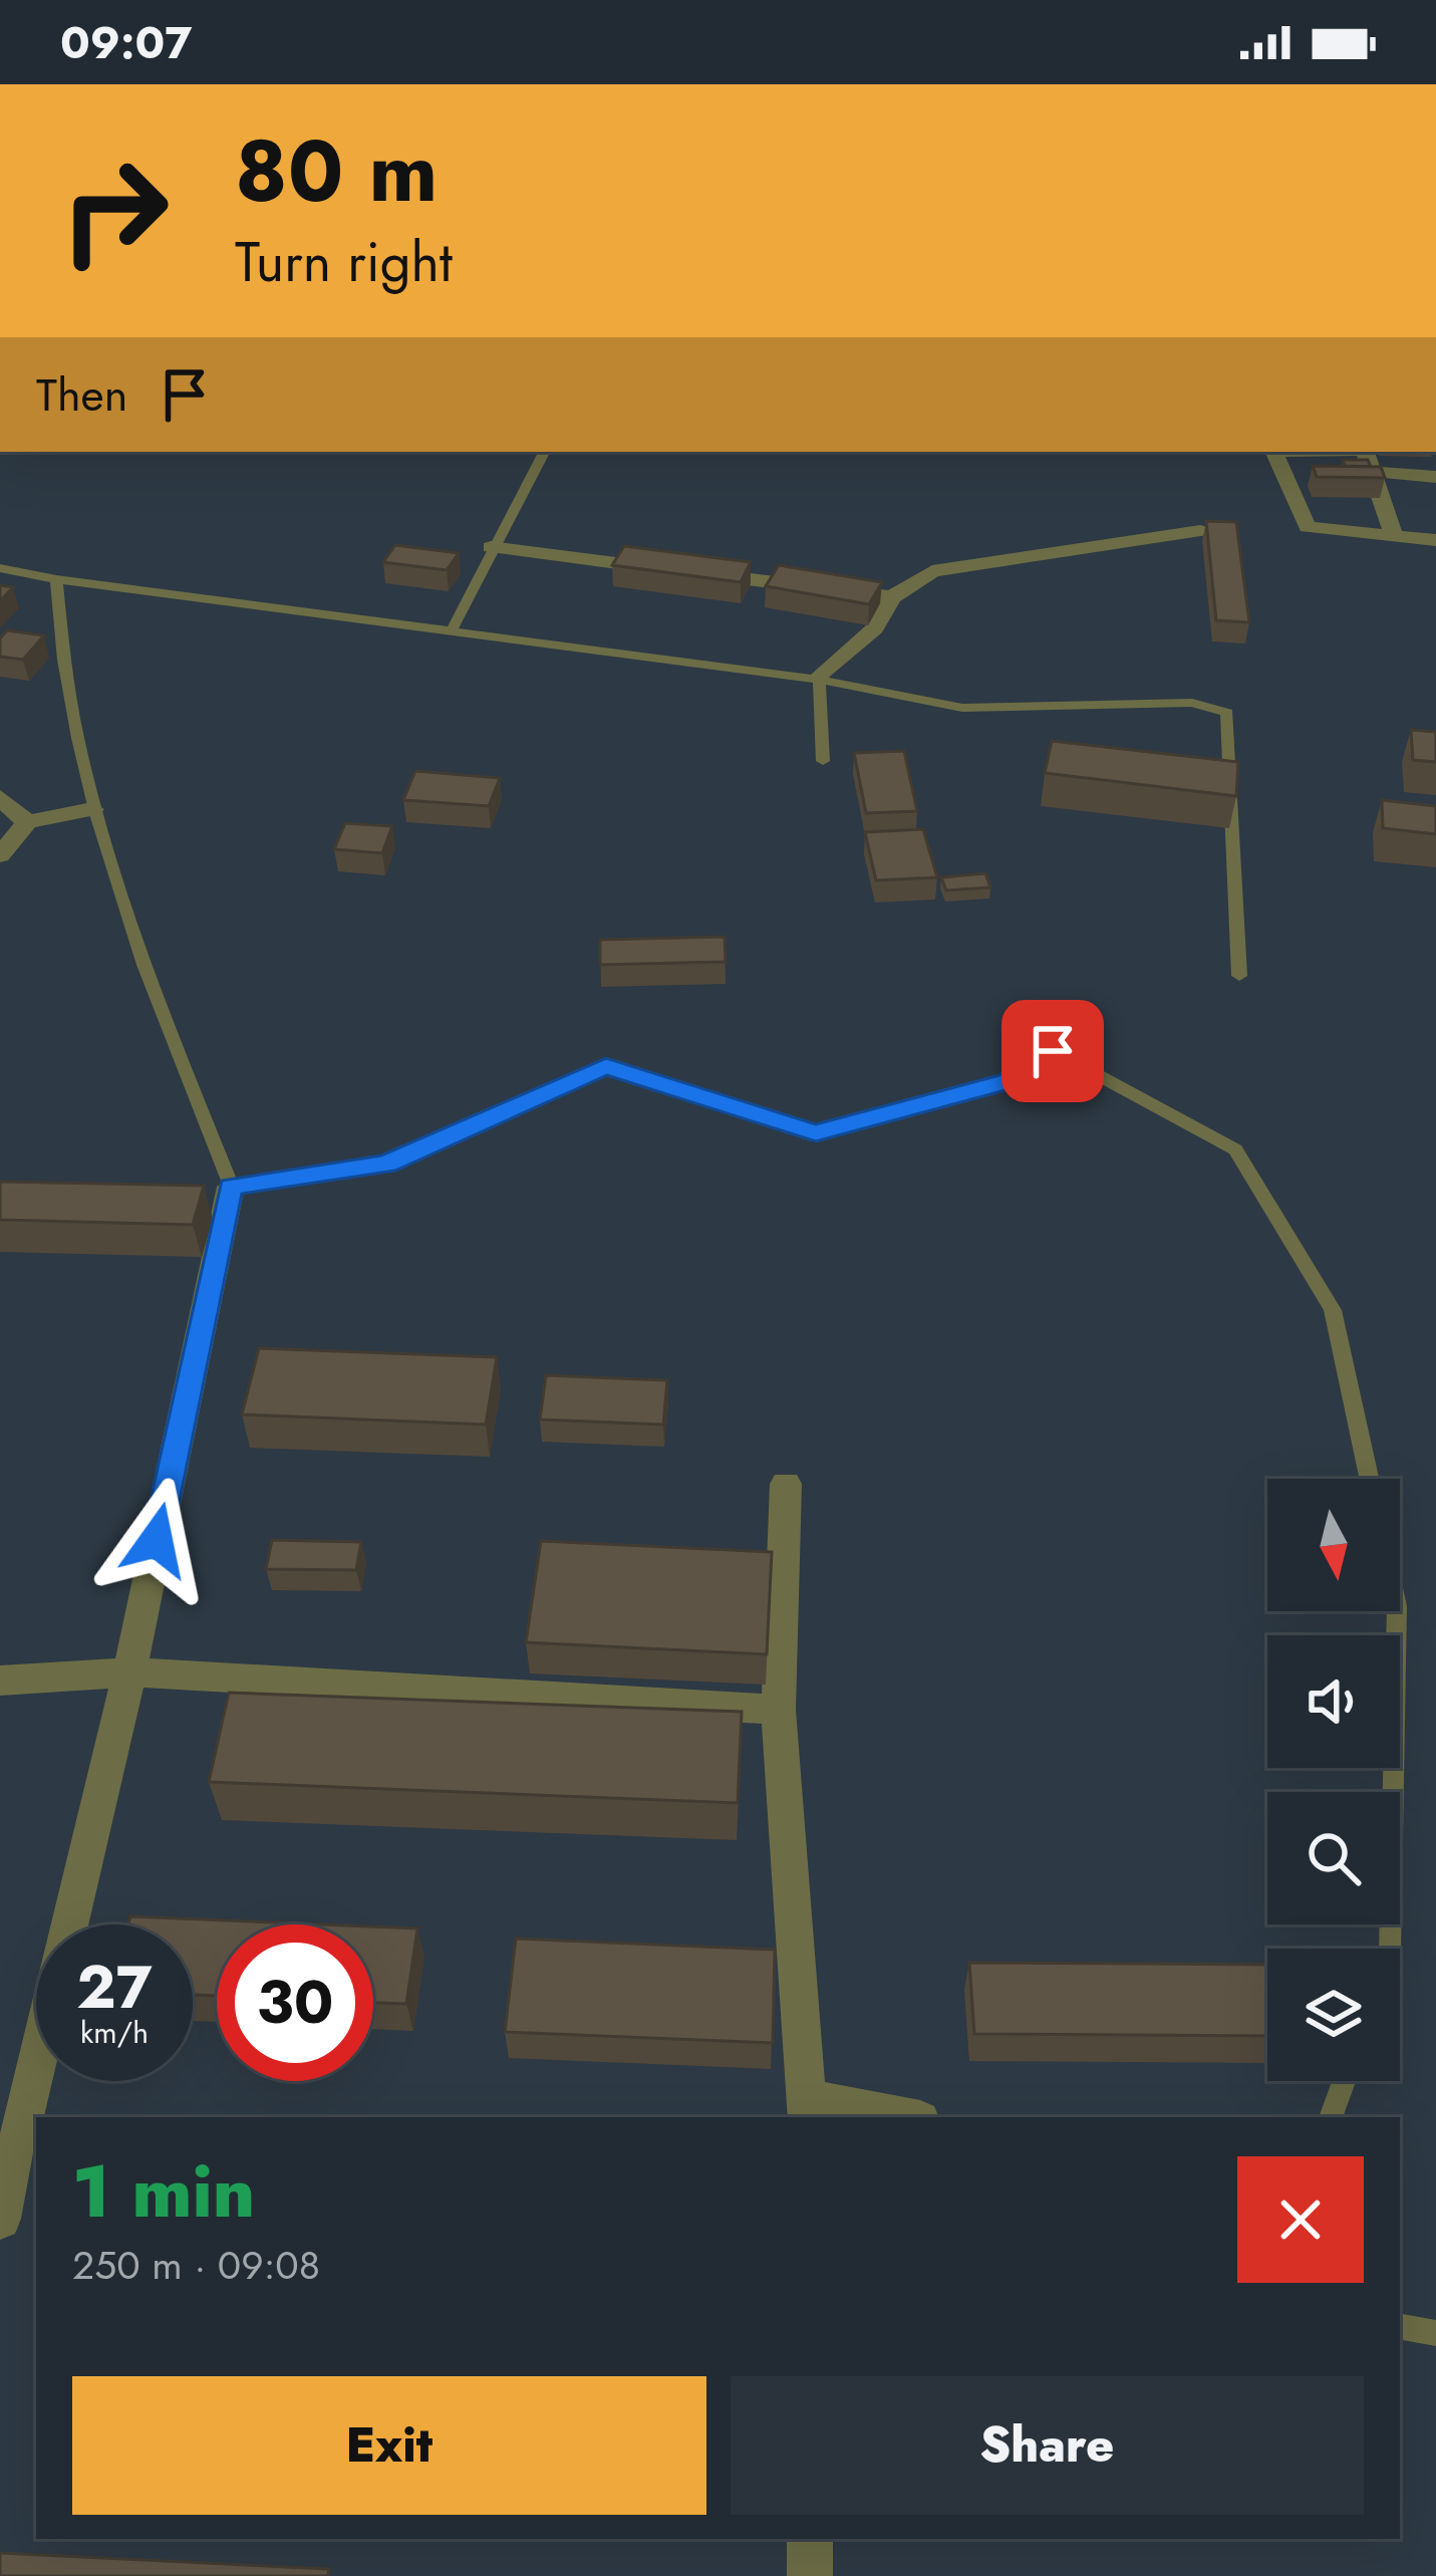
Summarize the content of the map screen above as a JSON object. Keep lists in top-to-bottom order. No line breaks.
{"north":"bottom","page":{"status":"09:07","turn":["80 m","Turn right"],"then":"Then","speed":"27 km/h","limit":"30","heading":["1 min","250 m · 09:08"],"buttons":["Exit","Share"]}}
